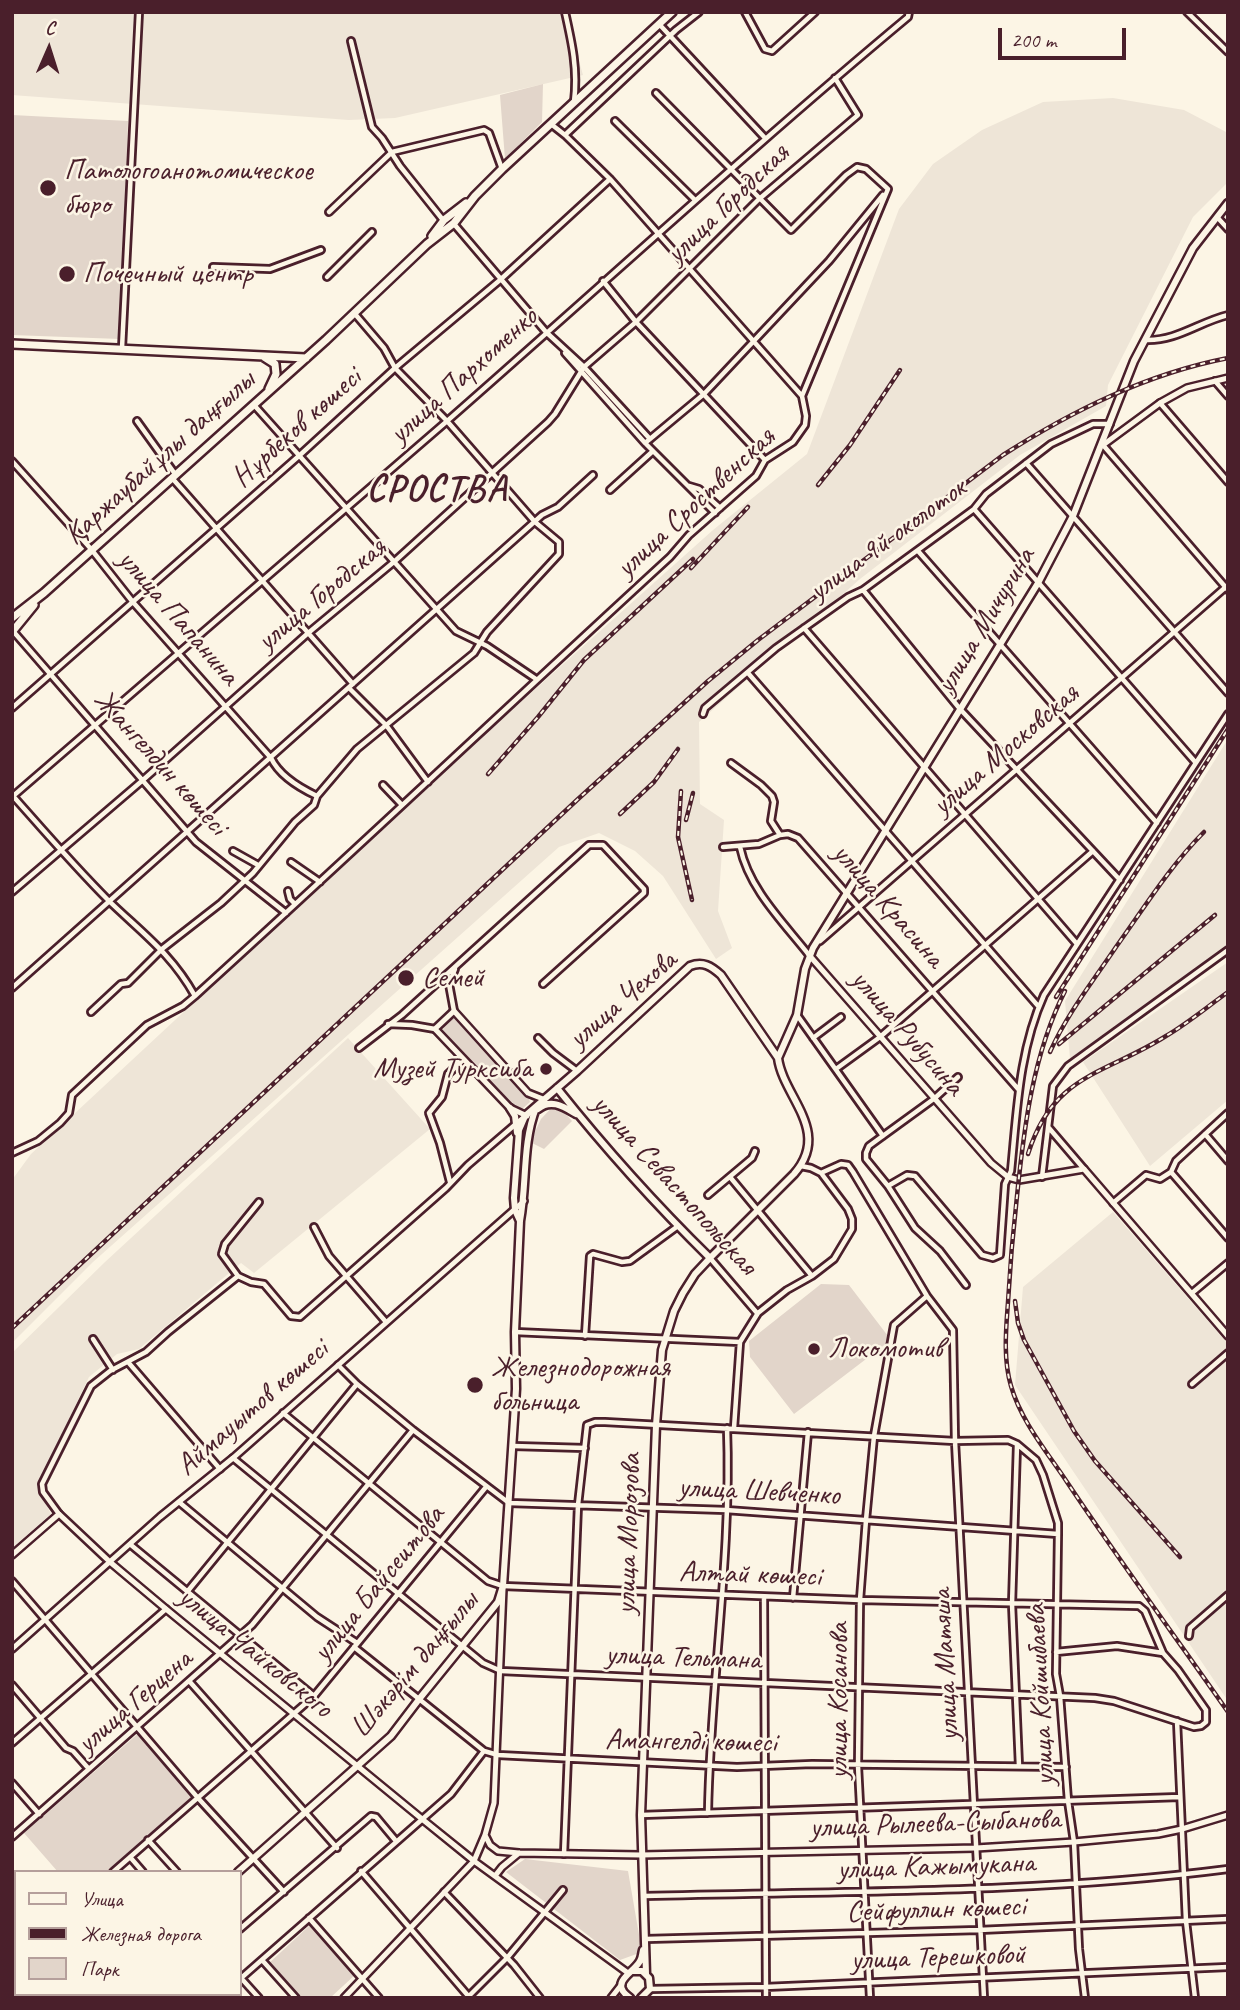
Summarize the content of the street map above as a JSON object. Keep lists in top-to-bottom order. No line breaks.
{"streets":{"highway":["Қаржаубайұлы даңғылы"],"main road":["улица Мичурина","улица Чехова","улица Севастопольская","улица Морозова","Шәкәрім даңғылы"],"street":["улица Городская","улица Пархоменко","Нұрбеков көшесі","улица Сроственская","улица 9й околоток","улица Папанина","улица Московская","Жангелдин көшесі","улица Красина","улица Рубусина","Аймауытов көшесі","улица Шевченко","Алтай көшесі","улица Байсеитова","улица Чайковского","улица Тельмана","улица Матяша","улица Койшибаева","улица Косанова","улица Герцена","Амангелді көшесі","улица Рылеева-Сыбанова","улица Кажымукана","Сейфуллин көшесі","улица Терешковой"]},"crossings":[["улица Городская","улица Пархоменко"],["улица Городская","улица Папанина"],["улица Городская","Жангелдин көшесі"],["улица Пархоменко","улица Папанина"],["улица Пархоменко","Жангелдин көшесі"],["Нұрбеков көшесі","улица Папанина"],["Нұрбеков көшесі","Жангелдин көшесі"],["Қаржаубайұлы даңғылы","улица Папанина"],["Қаржаубайұлы даңғылы","Жангелдин көшесі"],["улица Сроственская","Жангелдин көшесі"],["улица 9й околоток","улица Мичурина"],["улица Мичурина","улица Московская"],["улица Мичурина","улица Красина"],["улица Мичурина","улица Чехова"],["улица Мичурина","улица Рубусина"],["улица Московская","улица Красина"],["улица Чехова","улица Севастопольская"],["улица Чехова","Шәкәрім даңғылы"],["улица Севастопольская","улица Морозова"],["Аймауытов көшесі","Алтай көшесі"],["Аймауытов көшесі","улица Чайковского"],["Аймауытов көшесі","улица Тельмана"],["Аймауытов көшесі","Шәкәрім даңғылы"],["Аймауытов көшесі","Амангелді көшесі"],["улица Шевченко","улица Морозова"],["улица Шевченко","Шәкәрім даңғылы"],["улица Шевченко","улица Матяша"],["улица Шевченко","улица Койшибаева"],["улица Шевченко","улица Косанова"],["улица Морозова","Алтай көшесі"],["улица Морозова","улица Тельмана"],["улица Морозова","Амангелді көшесі"],["улица Морозова","улица Рылеева-Сыбанова"],["улица Морозова","улица Кажымукана"],["улица Морозова","Сейфуллин көшесі"],["улица Морозова","улица Терешковой"],["Алтай көшесі","улица Байсеитова"],["Алтай көшесі","улица Тельмана"],["Алтай көшесі","Шәкәрім даңғылы"],["Алтай көшесі","улица Матяша"],["Алтай көшесі","улица Койшибаева"],["Алтай көшесі","улица Косанова"],["Алтай көшесі","улица Герцена"],["улица Байсеитова","улица Чайковского"],["улица Байсеитова","улица Тельмана"],["улица Байсеитова","Амангелді көшесі"],["улица Чайковского","Шәкәрім даңғылы"],["улица Чайковского","улица Герцена"],["улица Тельмана","Шәкәрім даңғылы"],["улица Тельмана","улица Матяша"],["улица Тельмана","улица Койшибаева"],["улица Тельмана","улица Косанова"],["улица Тельмана","улица Герцена"],["Шәкәрім даңғылы","Амангелді көшесі"],["улица Матяша","улица Косанова"],["улица Матяша","Амангелді көшесі"],["улица Матяша","улица Рылеева-Сыбанова"],["улица Матяша","улица Кажымукана"],["улица Матяша","Сейфуллин көшесі"],["улица Матяша","улица Терешковой"],["улица Койшибаева","Амангелді көшесі"],["улица Койшибаева","улица Рылеева-Сыбанова"],["улица Койшибаева","улица Кажымукана"],["улица Койшибаева","Сейфуллин көшесі"],["улица Койшибаева","улица Терешковой"],["улица Косанова","Амангелді көшесі"],["улица Косанова","улица Рылеева-Сыбанова"],["улица Косанова","улица Кажымукана"],["улица Косанова","Сейфуллин көшесі"],["улица Косанова","улица Терешковой"],["улица Герцена","Амангелді көшесі"]],"districts":["СРОСТВА"],"places":["Патологоанотомическое бюро","Почечный центр","Семей","Музей Турксиба","Локомотив","Железнодорожная больница"],"legend":["Улица","Железная дорога","Парк"],"scale_bar":"200 m","north":"top"}
